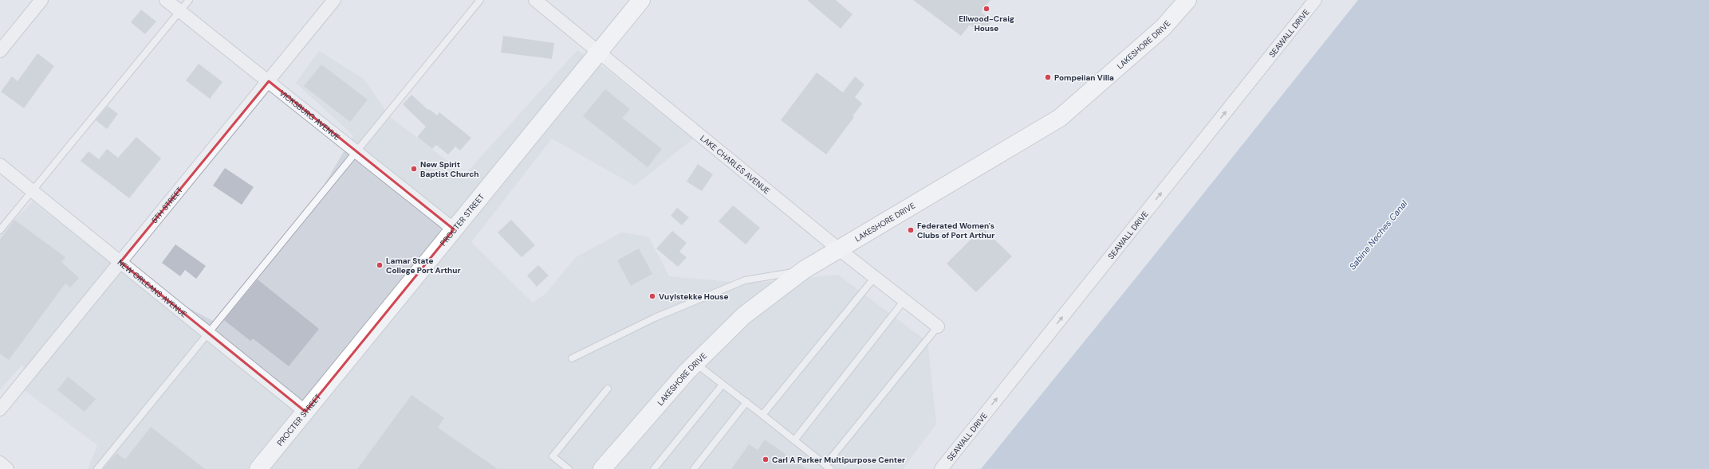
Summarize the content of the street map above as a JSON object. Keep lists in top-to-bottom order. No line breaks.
{"streets":{"street":["SEAWALL DRIVE","LAKESHORE DRIVE","VICKSBURG AVENUE","LAKE CHARLES AVENUE","5TH STREET","PROCTER STREET","NEW ORLEANS AVENUE"]},"crossings":[["LAKESHORE DRIVE","LAKE CHARLES AVENUE"],["VICKSBURG AVENUE","5TH STREET"],["VICKSBURG AVENUE","PROCTER STREET"],["LAKE CHARLES AVENUE","PROCTER STREET"],["5TH STREET","NEW ORLEANS AVENUE"],["PROCTER STREET","NEW ORLEANS AVENUE"]],"one_way":["SEAWALL DRIVE"],"water":["Sabine Neches Canal"],"places":["Ellwood-Craig House","Pompeiian Villa","New Spirit Baptist Church","Federated Women's Clubs of Port Arthur","Lamar State College Port Arthur","Vuylstekke House","Carl A Parker Multipurpose Center"]}
